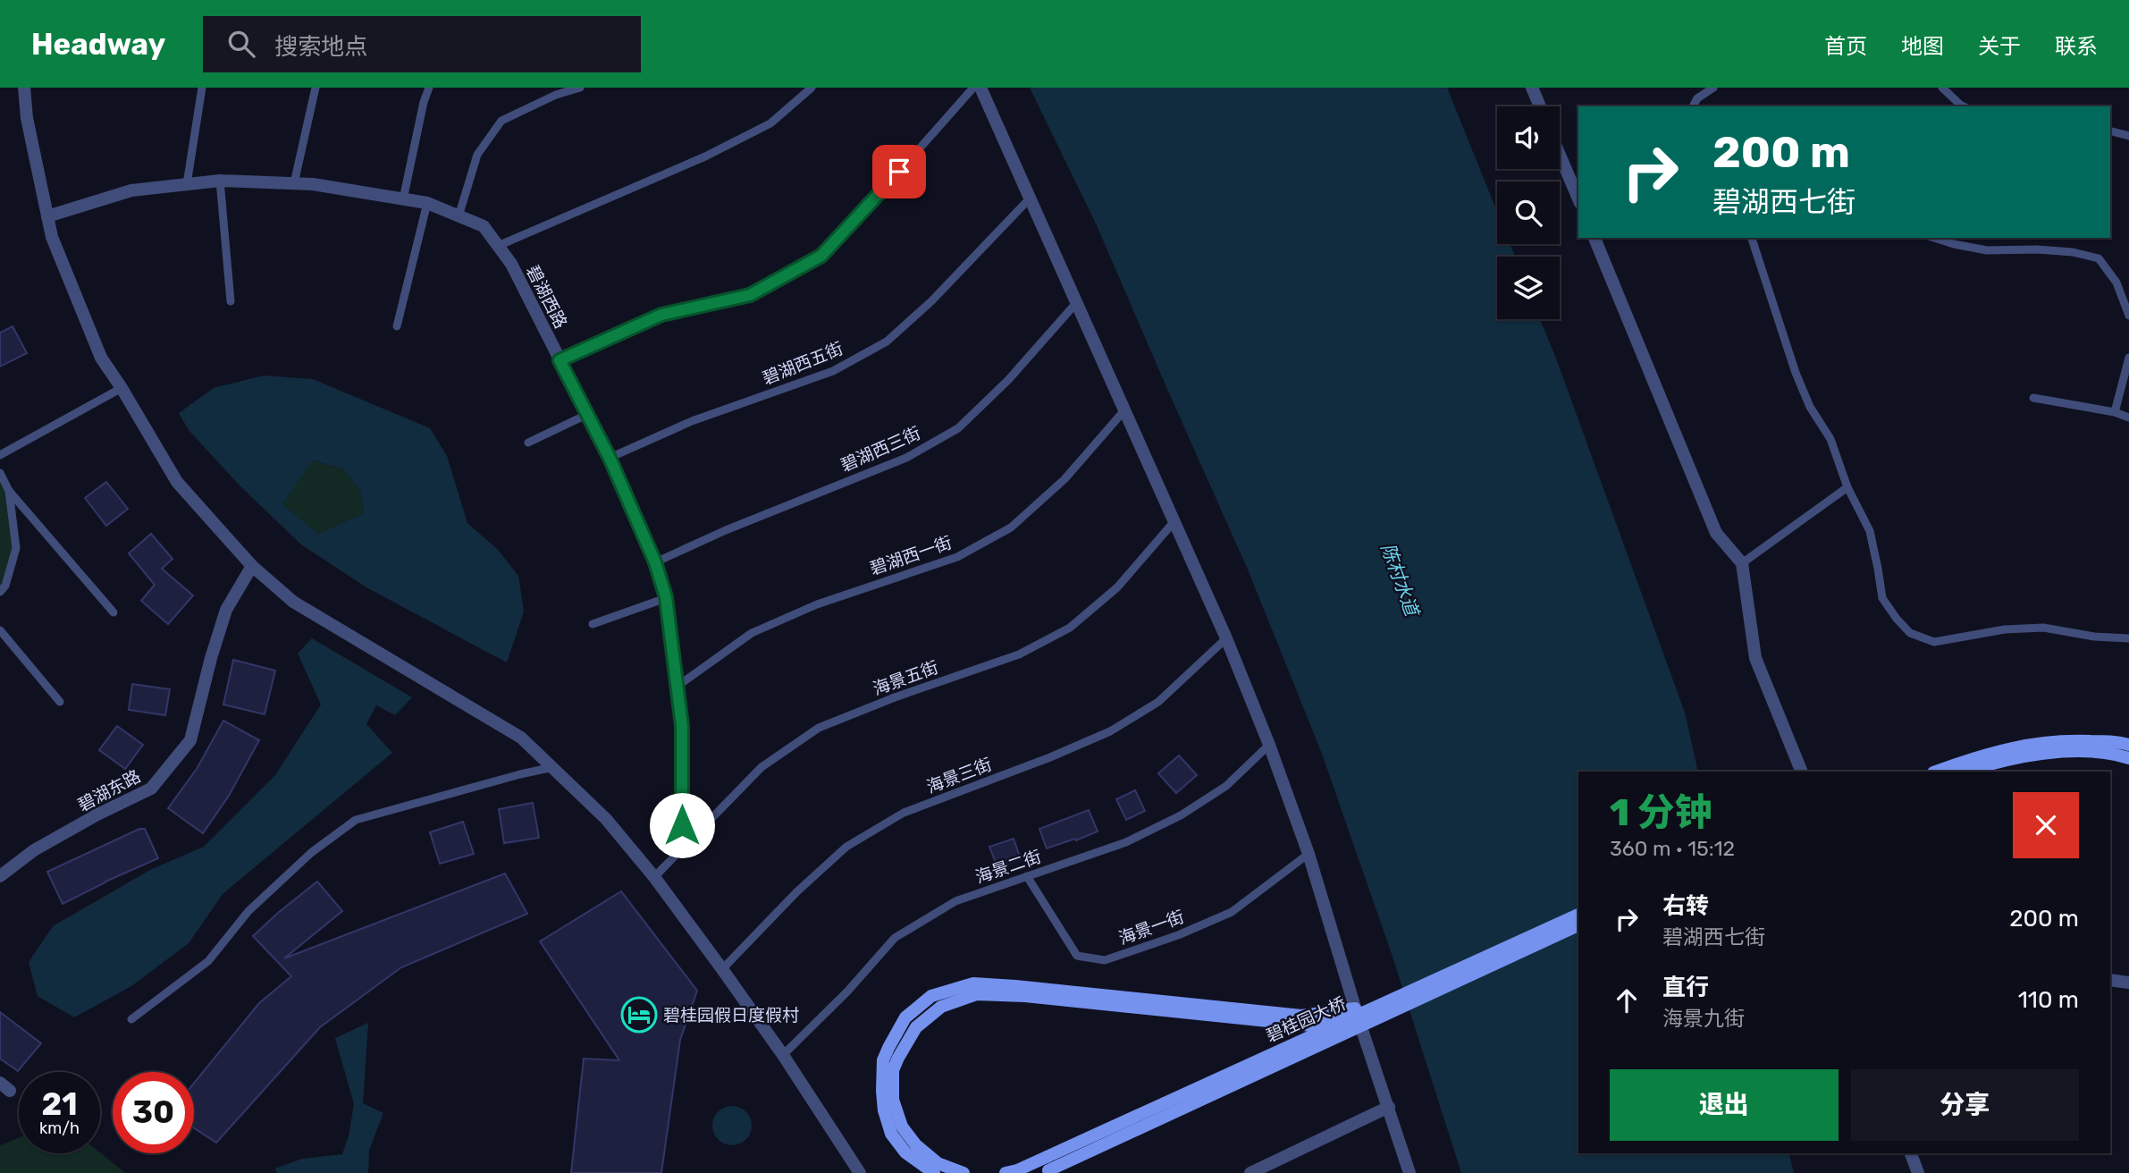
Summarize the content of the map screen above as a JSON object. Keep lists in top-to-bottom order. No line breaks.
{"streets":{"main road":["碧桂园大桥"],"street":["碧湖西路","碧湖东路"],"lane":["碧湖西五街","碧湖西三街","碧湖西一街","海景五街","海景三街","海景二街","海景一街"]},"crossings":[["碧湖西路","碧湖西五街"],["碧湖西路","碧湖西三街"],["碧湖西路","碧湖西一街"],["碧湖西路","海景五街"],["海景二街","海景一街"]],"water":["陈村水道"],"places":{"hotel":["碧桂园假日度假村"]},"page":{"header":"Headway","search":"搜索地点","nav":["首页","地图","关于","联系"],"turn":["200 m","碧湖西七街"],"heading":["1 分钟","360 m · 15:12"],"list":[{"name":"右转","note":"碧湖西七街","value":"200 m"},{"name":"直行","note":"海景九街","value":"110 m"}],"buttons":["退出","分享"],"speed":"21 km/h","limit":"30"}}
